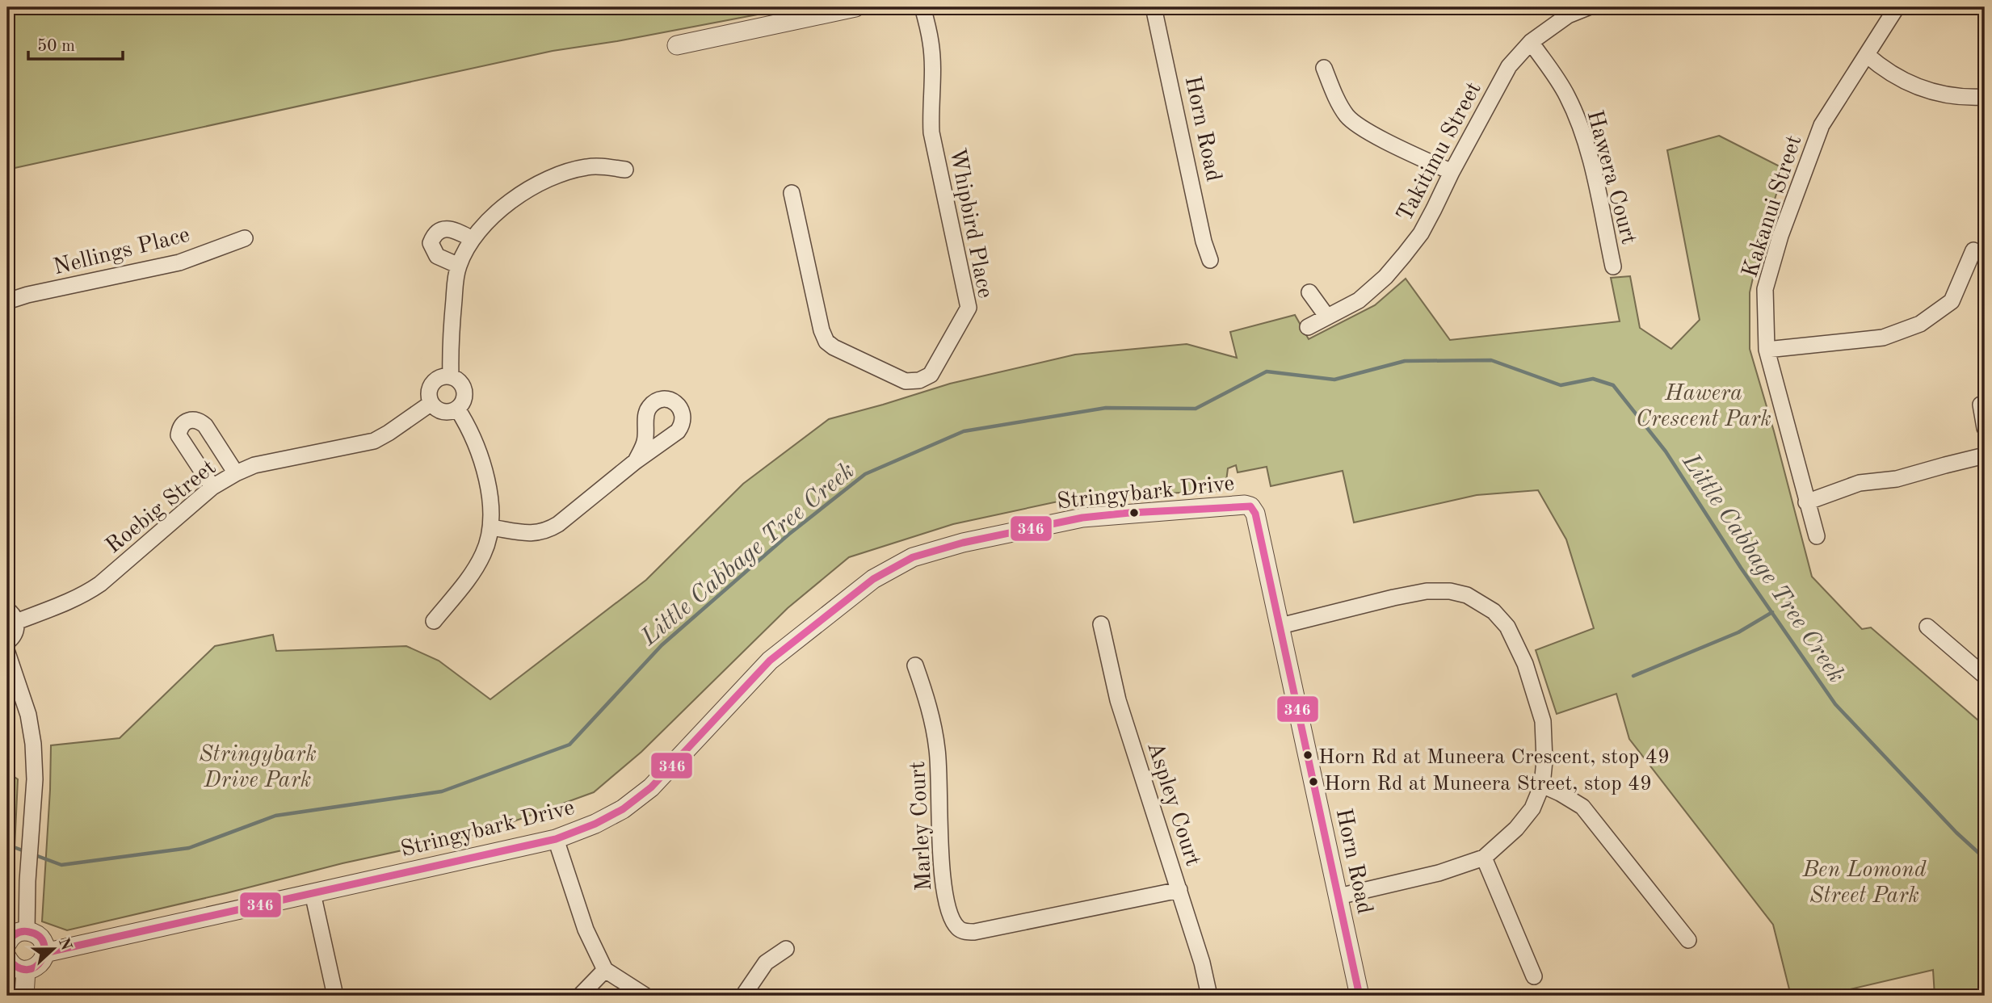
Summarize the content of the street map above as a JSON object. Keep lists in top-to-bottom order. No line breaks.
{"streets":{"street":["Horn Road","Takitimu Street","Hawera Court","Kakanui Street","Whipbird Place","Nellings Place","Stringybark Drive","Roebig Street","Aspley Court","Marley Court"]},"crossings":[["Horn Road","Stringybark Drive"],["Takitimu Street","Hawera Court"],["Aspley Court","Marley Court"]],"water":["Little Cabbage Tree Creek"],"parks":["Hawera Crescent Park","Stringybark Drive Park","Ben Lomond Street Park"],"places":["Horn Rd at Muneera Crescent, stop 49","Horn Rd at Muneera Street, stop 49"],"lines":["transit line 346"],"scale_bar":"50 m","north":"right"}
